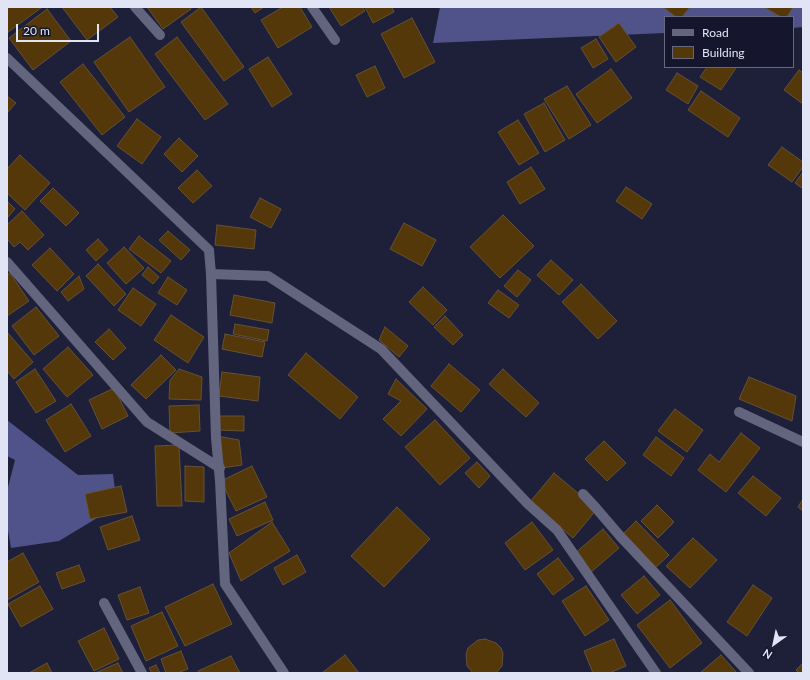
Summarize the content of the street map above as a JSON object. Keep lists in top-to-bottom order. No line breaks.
{"legend":["Road","Building"],"scale_bar":"20 m","north":"bottom left"}
